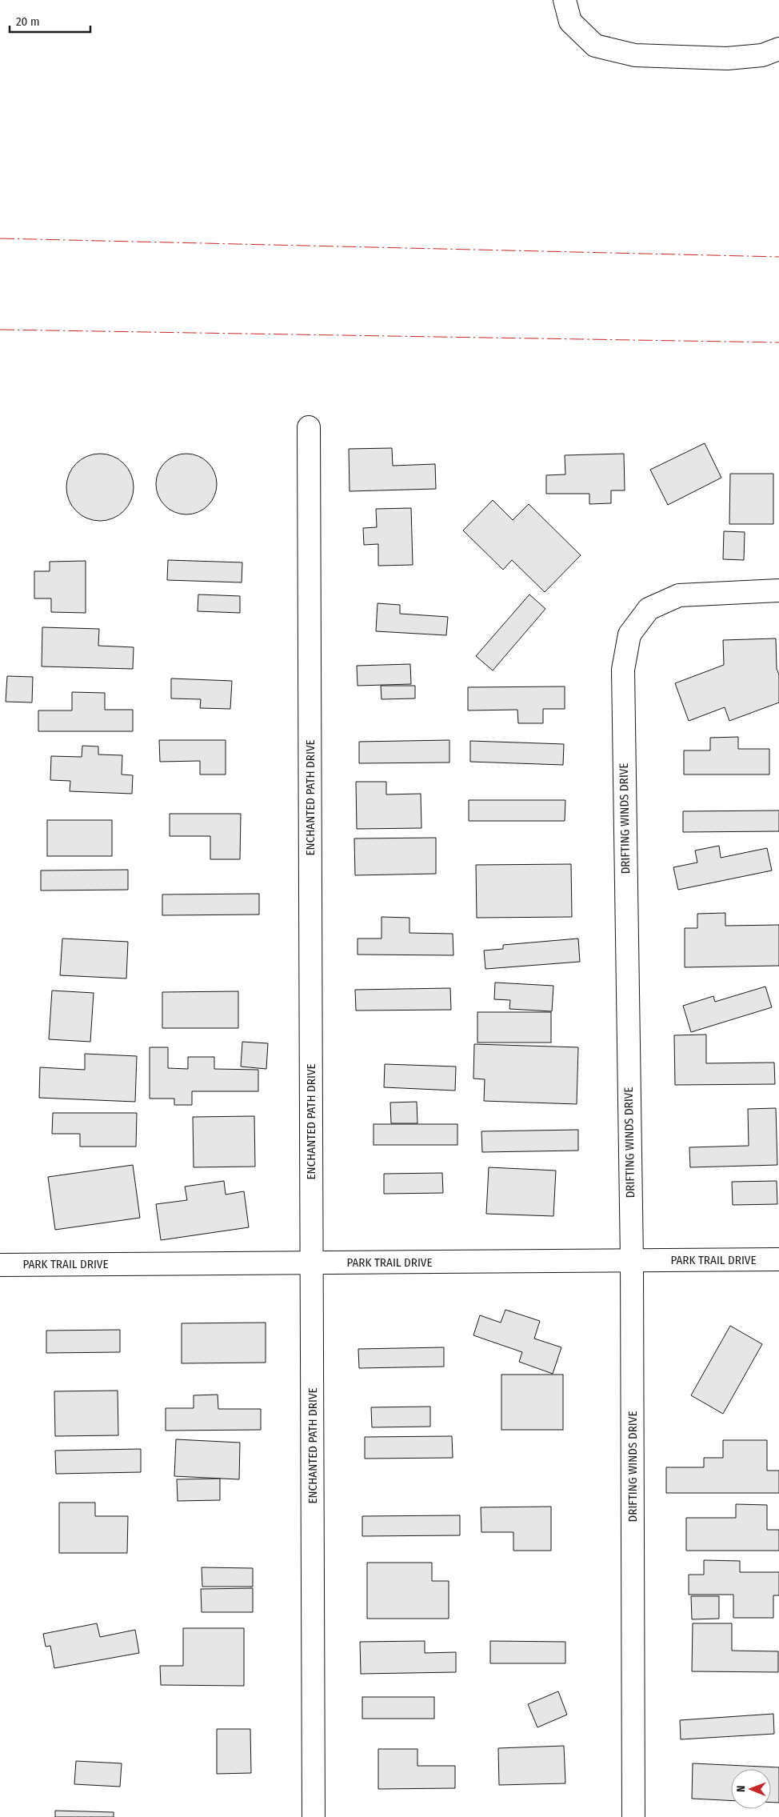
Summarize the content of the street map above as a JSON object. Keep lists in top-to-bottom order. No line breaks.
{"streets":{"street":["ENCHANTED PATH DRIVE","DRIFTING WINDS DRIVE","PARK TRAIL DRIVE"]},"crossings":[["ENCHANTED PATH DRIVE","PARK TRAIL DRIVE"],["DRIFTING WINDS DRIVE","PARK TRAIL DRIVE"]],"scale_bar":"20 m","north":"left"}
